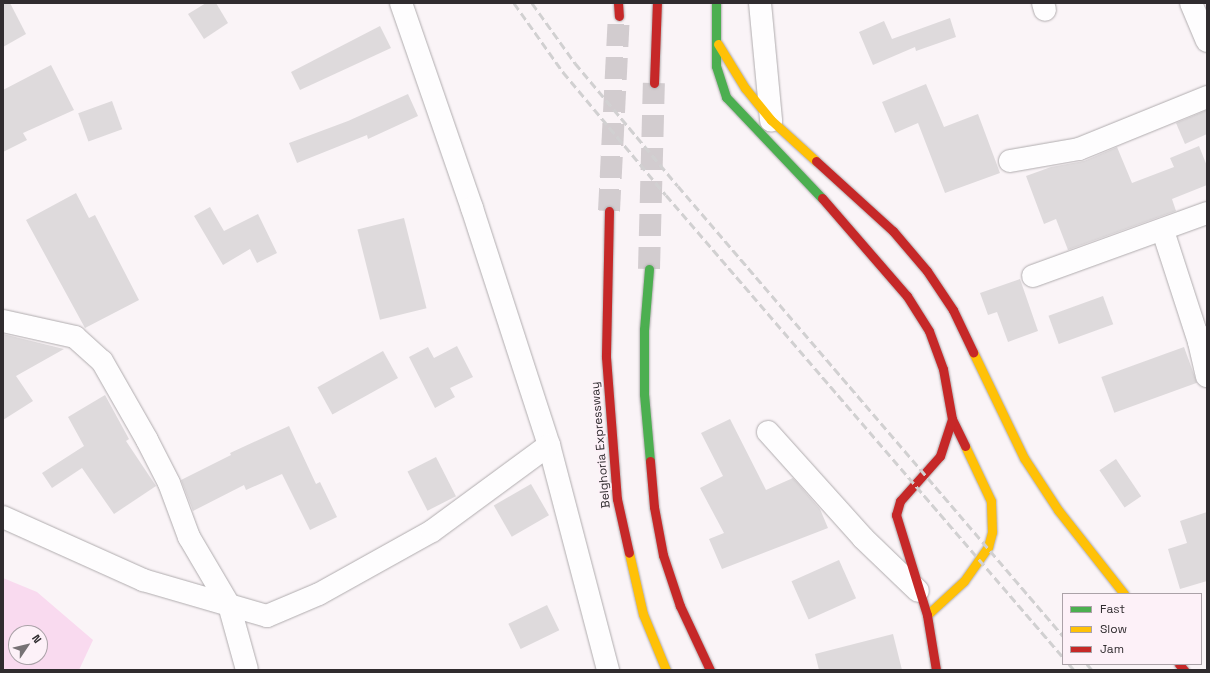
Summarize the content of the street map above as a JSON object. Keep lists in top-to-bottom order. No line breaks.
{"streets":{"main road":["Belghoria Expressway"]},"legend":["Fast","Slow","Jam"],"north":"top right"}
